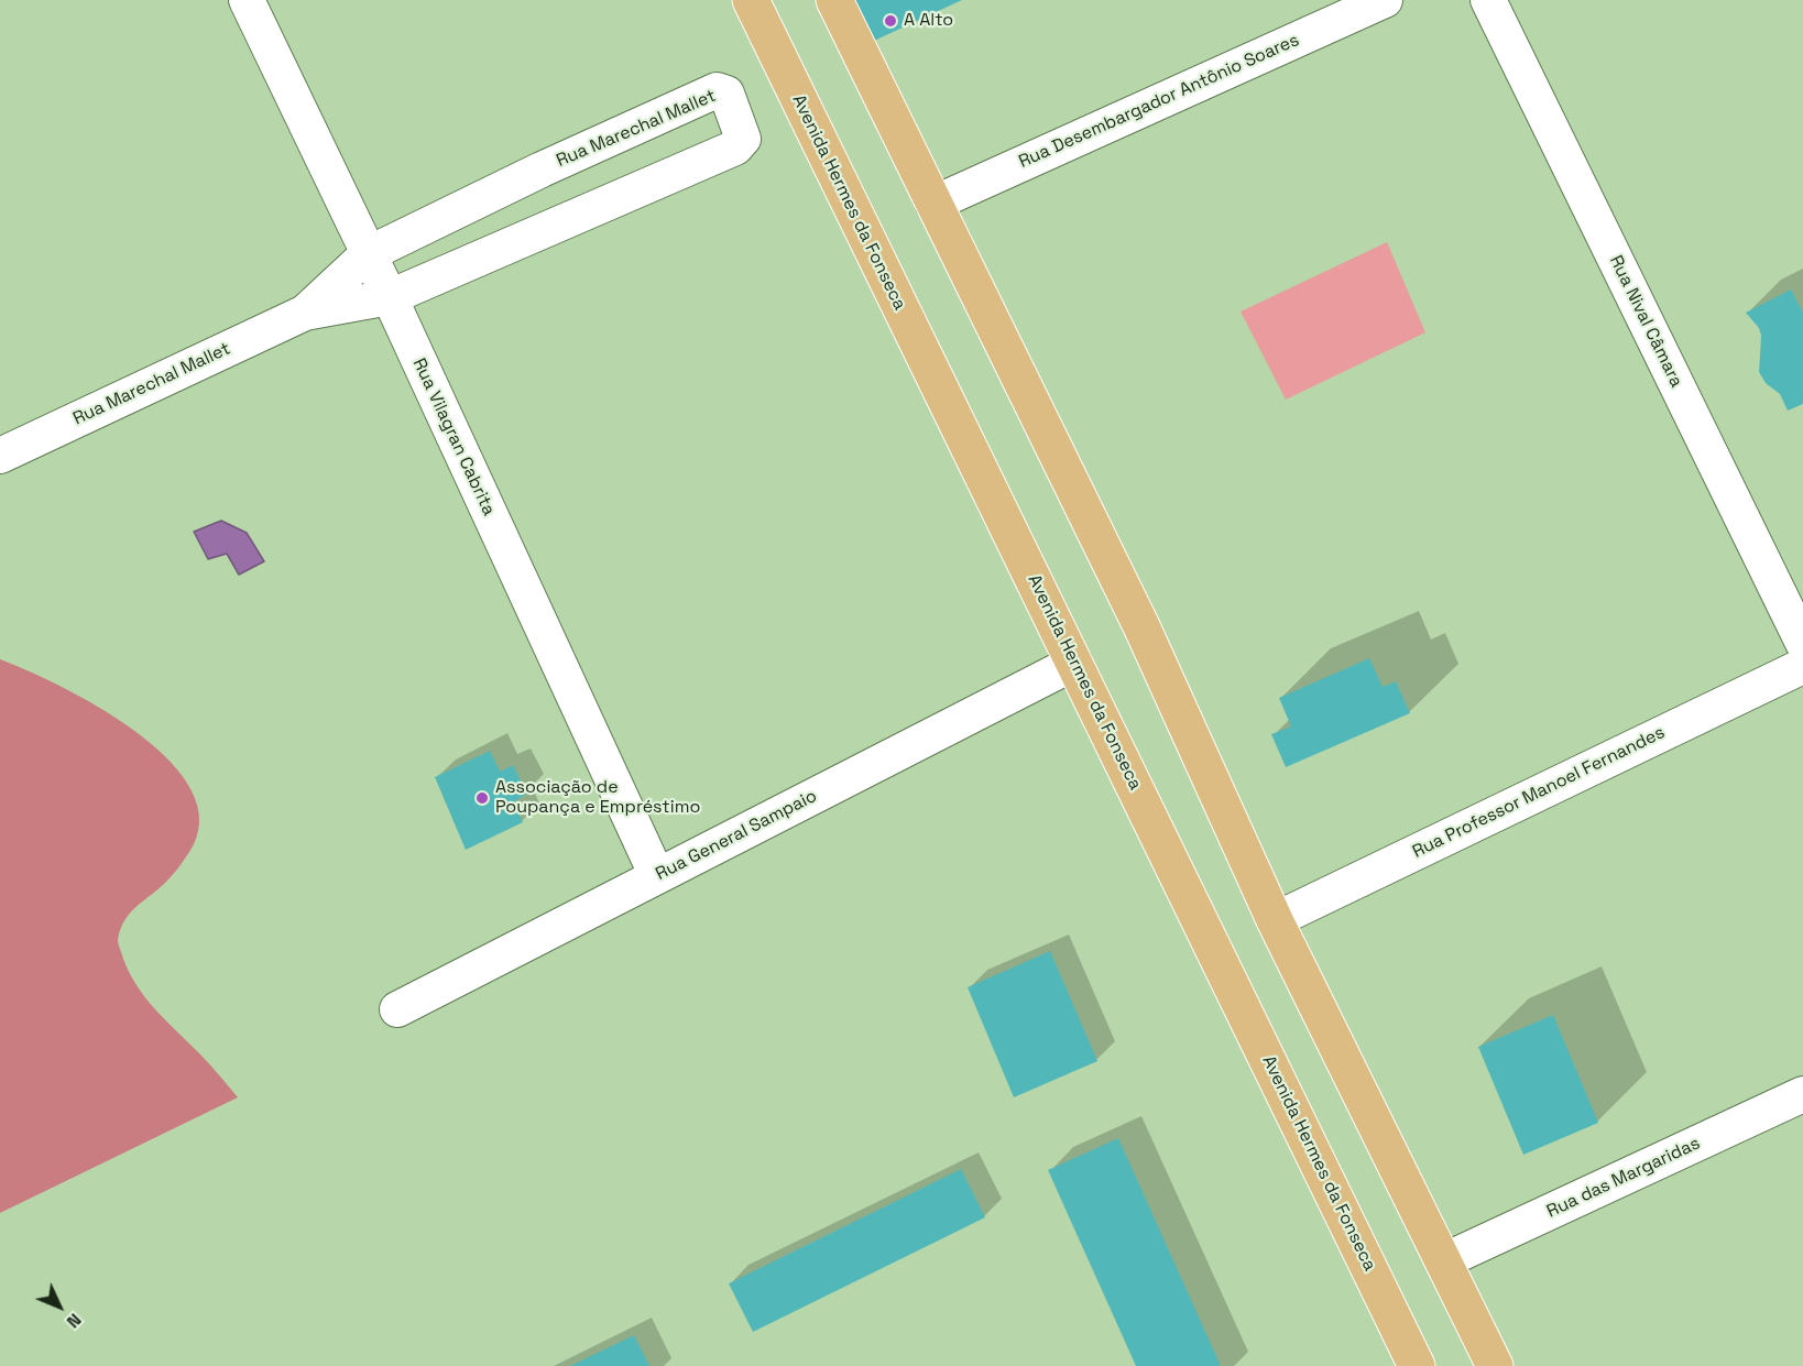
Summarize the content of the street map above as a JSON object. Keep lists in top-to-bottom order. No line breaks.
{"streets":{"main road":["Avenida Hermes da Fonseca"],"street":["Rua Desembargador Antônio Soares","Rua Marechal Mallet","Rua Nival Câmara","Rua Vilagran Cabrita","Rua Professor Manoel Fernandes","Rua General Sampaio","Rua das Margaridas"]},"crossings":[["Rua Marechal Mallet","Rua Vilagran Cabrita"],["Avenida Hermes da Fonseca","Rua General Sampaio"],["Rua Vilagran Cabrita","Rua General Sampaio"]],"places":["A Alto","Associação de Poupança e Empréstimo"],"north":"bottom right"}
